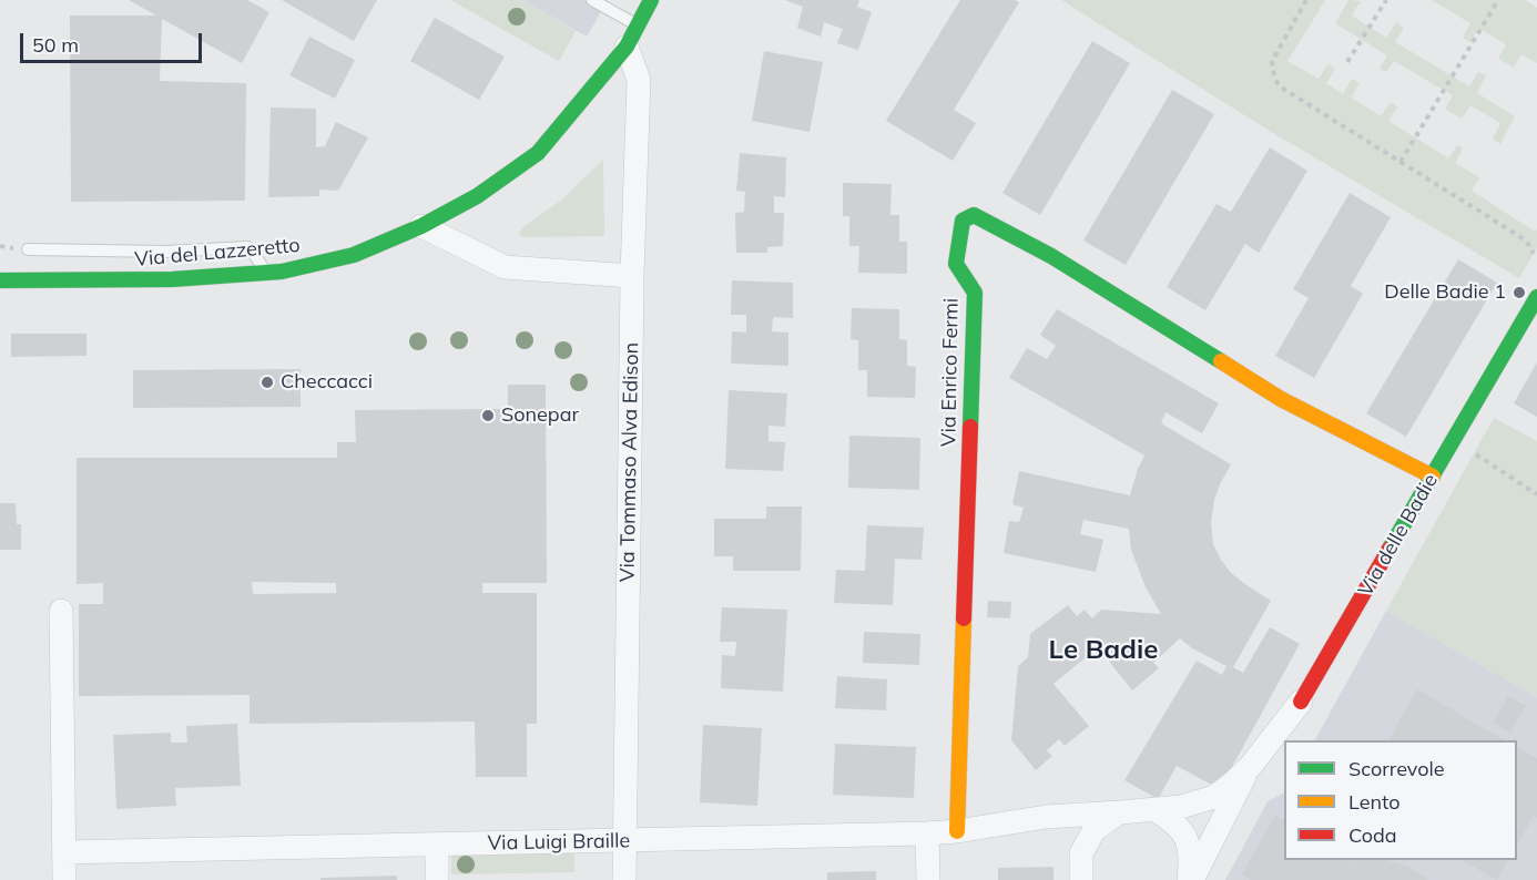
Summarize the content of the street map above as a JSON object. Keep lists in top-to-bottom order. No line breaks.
{"streets":{"street":["Via del Lazzeretto","Via Enrico Fermi","Via Tommaso Alva Edison","Via delle Badie","Via Luigi Braille"]},"crossings":[["Via del Lazzeretto","Via Tommaso Alva Edison"],["Via Enrico Fermi","Via delle Badie"],["Via Enrico Fermi","Via Luigi Braille"],["Via Tommaso Alva Edison","Via Luigi Braille"],["Via delle Badie","Via Luigi Braille"]],"districts":["Le Badie"],"places":["Delle Badie 1","Checcacci","Sonepar"],"legend":["Scorrevole","Lento","Coda"],"scale_bar":"50 m"}
